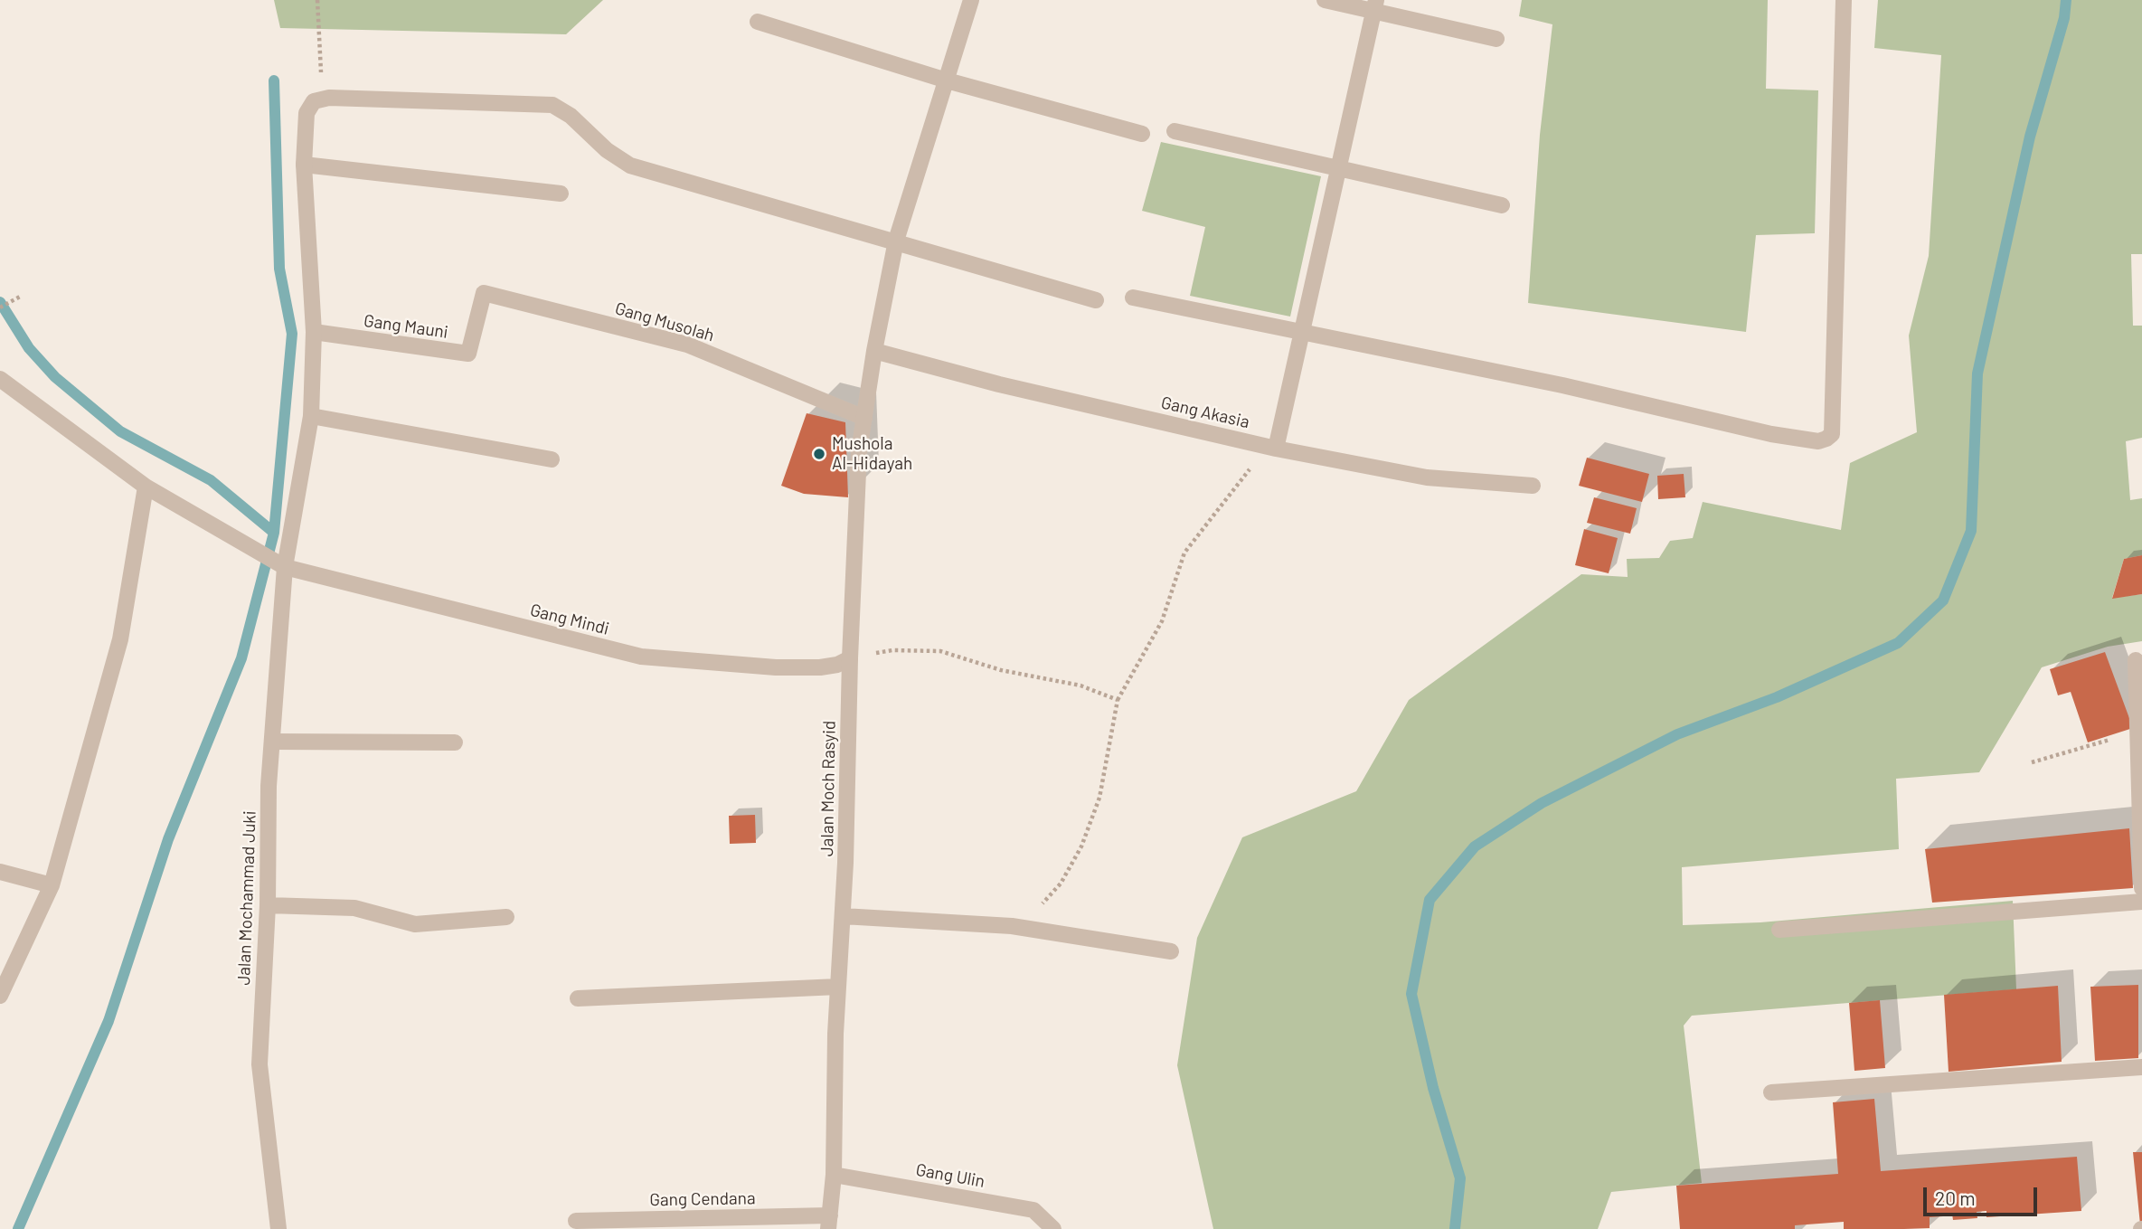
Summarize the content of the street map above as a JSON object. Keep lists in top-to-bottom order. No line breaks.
{"streets":{"street":["Gang Musolah","Gang Mauni","Gang Akasia","Gang Mindi","Jalan Moch Rasyid","Jalan Mochammad Juki","Gang Ulin","Gang Cendana"]},"crossings":[["Gang Musolah","Gang Mauni"],["Gang Musolah","Jalan Moch Rasyid"],["Gang Mauni","Jalan Mochammad Juki"],["Gang Akasia","Jalan Moch Rasyid"],["Gang Mindi","Jalan Moch Rasyid"],["Gang Mindi","Jalan Mochammad Juki"],["Jalan Moch Rasyid","Gang Ulin"],["Jalan Moch Rasyid","Gang Cendana"]],"places":["Mushola Al-Hidayah"],"scale_bar":"20 m"}
